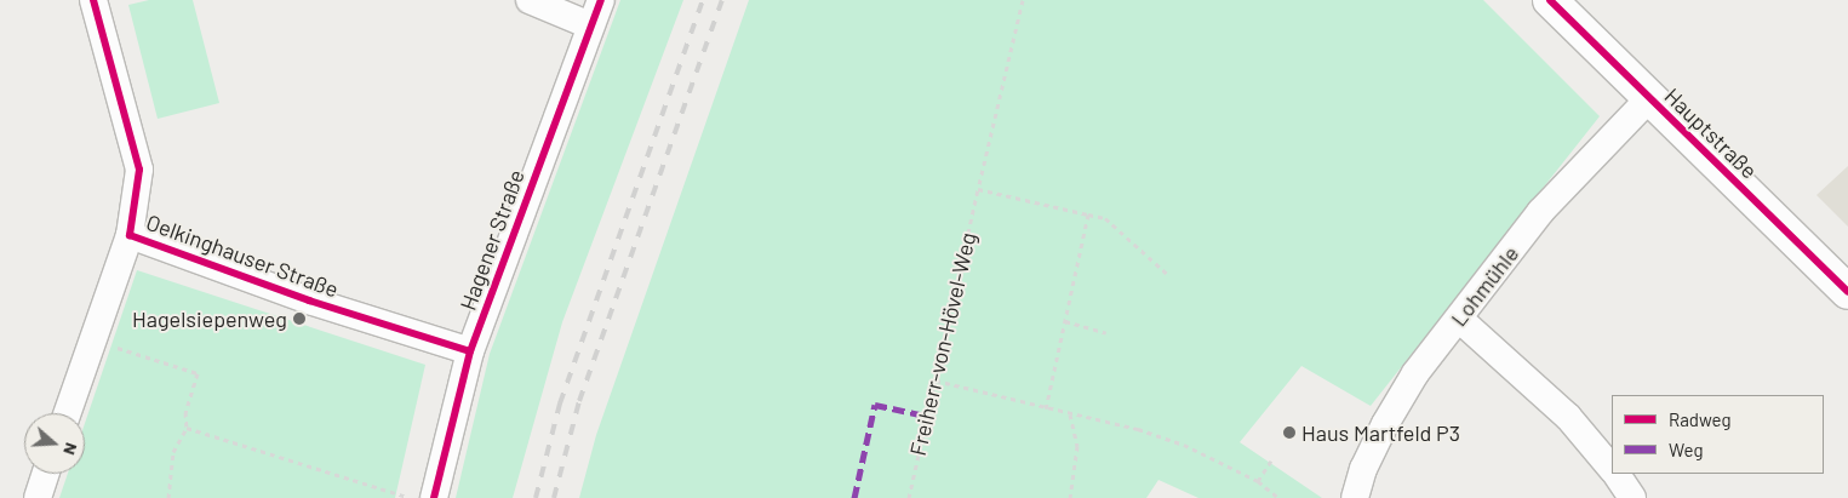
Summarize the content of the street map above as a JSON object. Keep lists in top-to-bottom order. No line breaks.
{"streets":{"main road":["Hauptstraße"],"street":["Hagener Straße","Oelkinghauser Straße","Lohmühle"],"path":["Freiherr-von-Hövel-Weg"]},"crossings":[["Hauptstraße","Lohmühle"],["Hagener Straße","Oelkinghauser Straße"]],"places":["Hagelsiepenweg","Haus Martfeld P3"],"legend":["Radweg","Weg"],"north":"right"}
